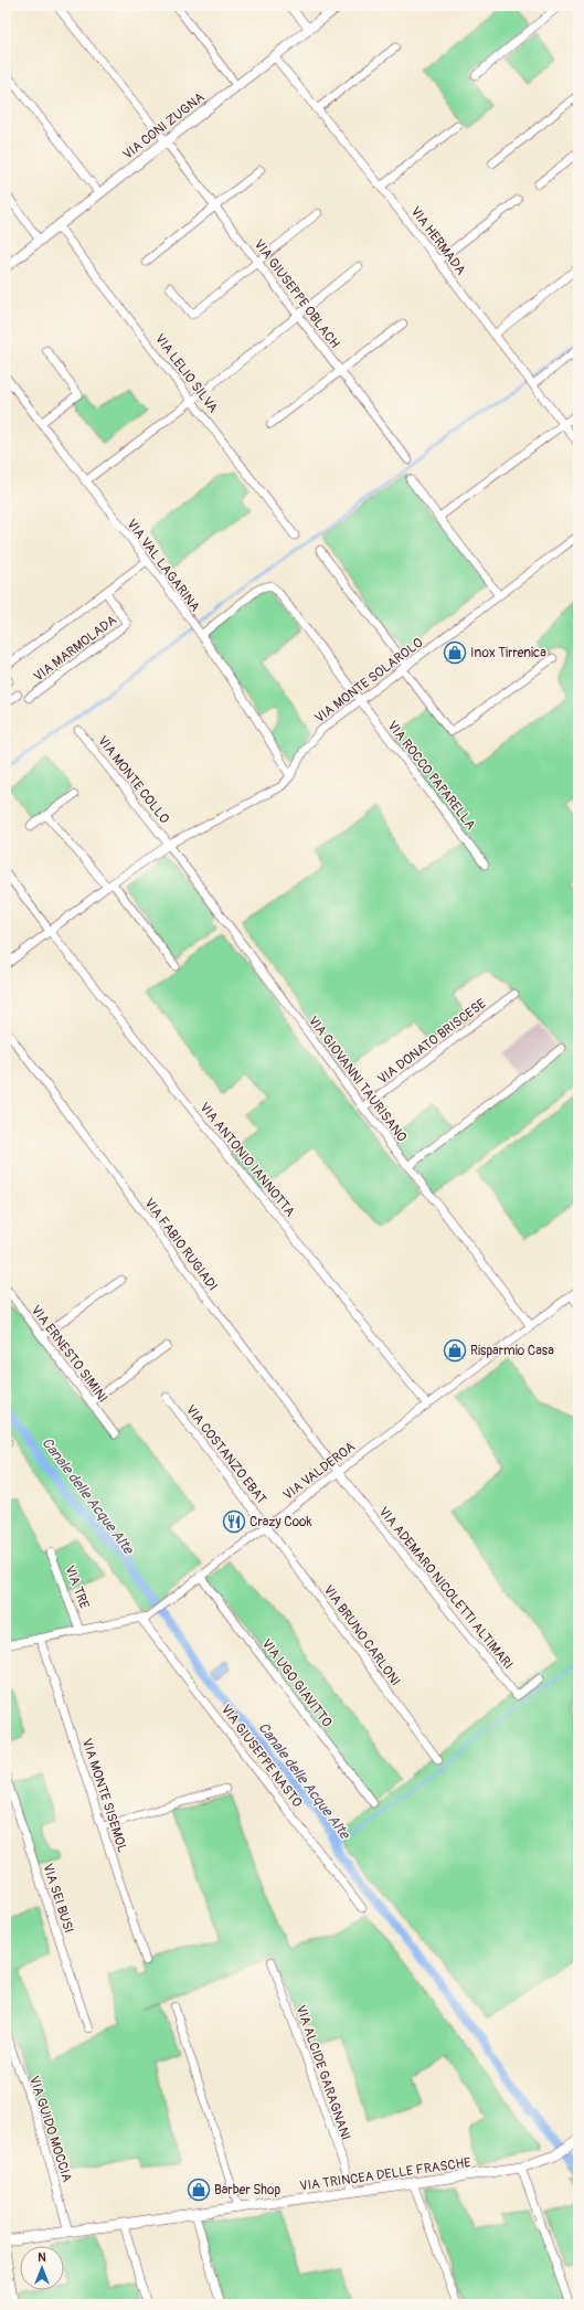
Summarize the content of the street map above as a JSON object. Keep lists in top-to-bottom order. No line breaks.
{"streets":{"street":["VIA CONI ZUGNA","VIA HERMADA","VIA GIUSEPPE OBLACH","VIA LELIO SILVA","VIA VAL LAGARINA","VIA MARMOLADA","VIA MONTE SOLAROLO","VIA ROCCO PAPARELLA","VIA MONTE COLLO","VIA DONATO BRISCESE","VIA GIOVANNI TAURISANO","VIA ANTONIO IANNOTTA","VIA FABIO RUGIADI","VIA ERNESTO SIMINI","VIA COSTANZO EBAT","VIA VALDEROA","VIA TRE","VIA ADEMARO NICOLETTI ALTIMARI","VIA BRUNO CARLONI","VIA UGO GIAVITTO","VIA GIUSEPPE NASTO","VIA MONTE SISEMOL","VIA SEI BUSI","VIA ALCIDE GARAGNANI","VIA GUIDO MOCCIA","VIA TRINCEA DELLE FRASCHE"]},"crossings":[["VIA CONI ZUGNA","VIA HERMADA"],["VIA CONI ZUGNA","VIA GIUSEPPE OBLACH"],["VIA CONI ZUGNA","VIA LELIO SILVA"],["VIA VAL LAGARINA","VIA MARMOLADA"],["VIA VAL LAGARINA","VIA MONTE SOLAROLO"],["VIA VAL LAGARINA","VIA ROCCO PAPARELLA"],["VIA MONTE SOLAROLO","VIA ROCCO PAPARELLA"],["VIA MONTE SOLAROLO","VIA MONTE COLLO"],["VIA MONTE SOLAROLO","VIA GIOVANNI TAURISANO"],["VIA MONTE SOLAROLO","VIA ANTONIO IANNOTTA"],["VIA MONTE COLLO","VIA GIOVANNI TAURISANO"],["VIA DONATO BRISCESE","VIA GIOVANNI TAURISANO"],["VIA GIOVANNI TAURISANO","VIA VALDEROA"],["VIA ANTONIO IANNOTTA","VIA VALDEROA"],["VIA FABIO RUGIADI","VIA VALDEROA"],["VIA FABIO RUGIADI","VIA ADEMARO NICOLETTI ALTIMARI"],["VIA COSTANZO EBAT","VIA VALDEROA"],["VIA COSTANZO EBAT","VIA BRUNO CARLONI"],["VIA VALDEROA","VIA TRE"],["VIA VALDEROA","VIA ADEMARO NICOLETTI ALTIMARI"],["VIA VALDEROA","VIA BRUNO CARLONI"],["VIA VALDEROA","VIA UGO GIAVITTO"],["VIA VALDEROA","VIA GIUSEPPE NASTO"],["VIA VALDEROA","VIA MONTE SISEMOL"],["VIA ALCIDE GARAGNANI","VIA TRINCEA DELLE FRASCHE"],["VIA GUIDO MOCCIA","VIA TRINCEA DELLE FRASCHE"]],"water":["Canale delle Acque Alte"],"places":{"shop":["Inox Tirrenica","Risparmio Casa","Barber Shop"],"restaurant":["Crazy Cook"]},"north":"top"}
